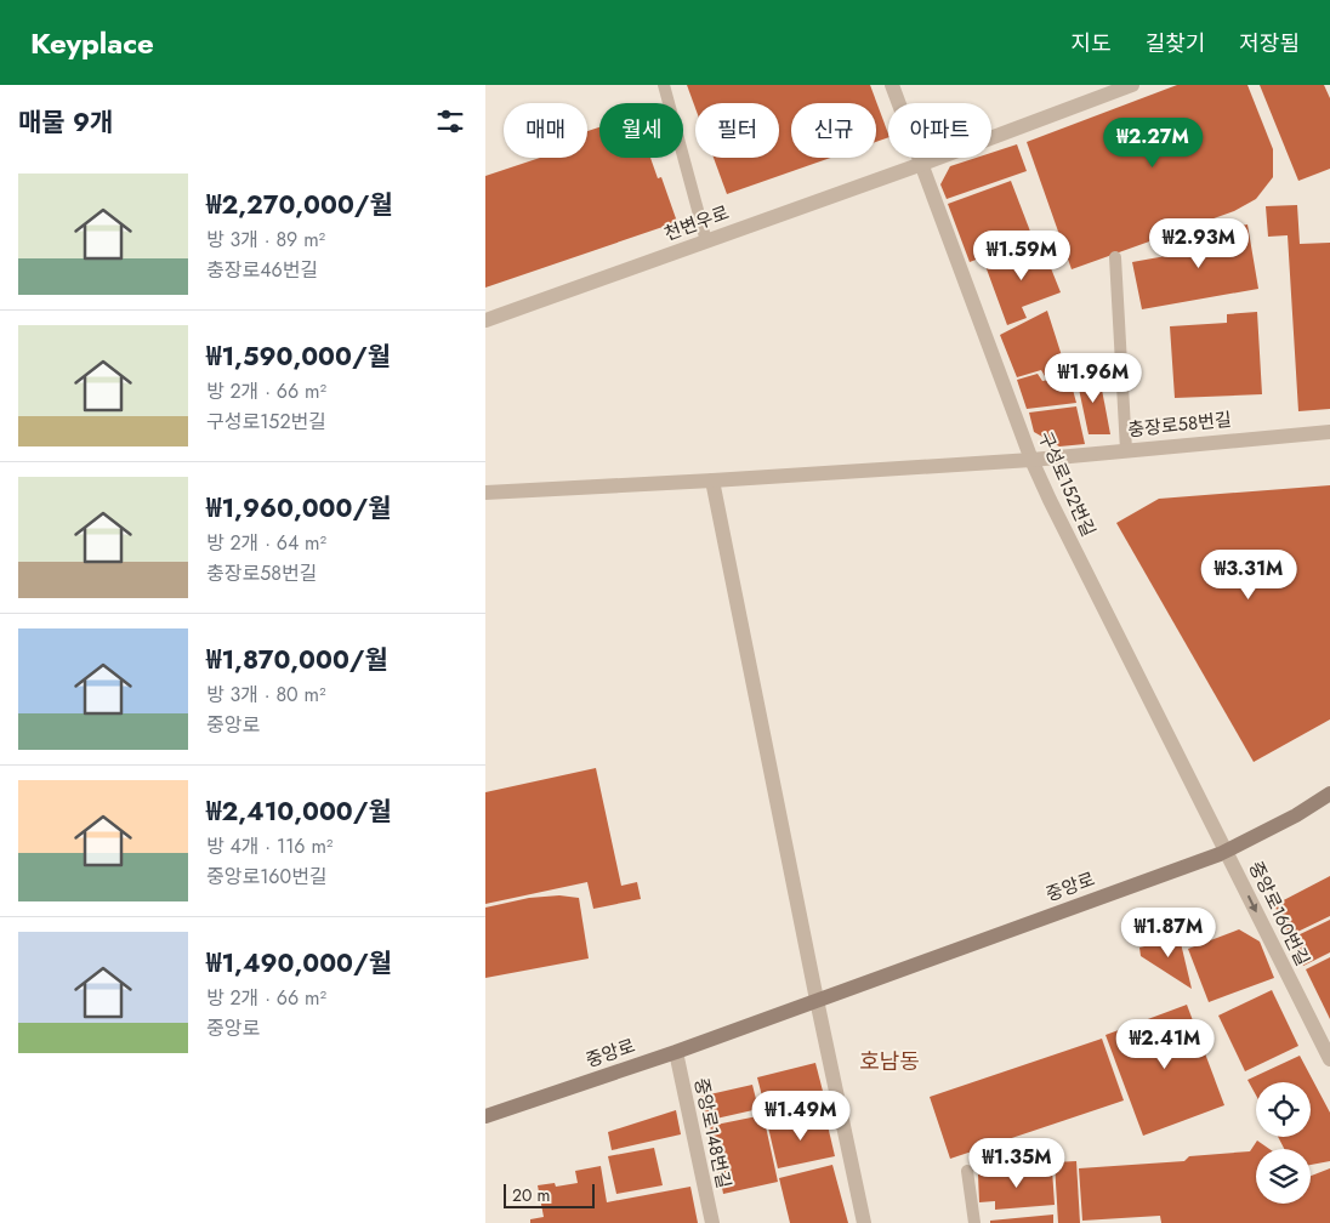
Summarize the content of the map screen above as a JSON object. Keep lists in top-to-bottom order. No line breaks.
{"streets":{"main road":["중앙로"],"street":["천변우로","충장로58번길","구성로152번길","중앙로160번길","중앙로148번길"]},"crossings":[["천변우로","구성로152번길"],["충장로58번길","구성로152번길"],["구성로152번길","중앙로"],["구성로152번길","중앙로160번길"],["중앙로","중앙로160번길"],["중앙로","중앙로148번길"]],"one_way":["중앙로160번길"],"districts":["호남동"],"scale_bar":"20 m","page":{"header":"Keyplace","nav":["지도","길찾기","저장됨"],"heading":"매물 9개","chip":["매매","월세","필터","신규","아파트"],"price":["₩2.27M","₩2.93M","₩1.59M","₩1.96M","₩3.31M","₩1.87M","₩2.41M","₩1.49M","₩1.35M"],"list":[{"name":"₩2,270,000/월","note":"방 3개 · 89 m² · 충장로46번길"},{"name":"₩1,590,000/월","note":"방 2개 · 66 m² · 구성로152번길"},{"name":"₩1,960,000/월","note":"방 2개 · 64 m² · 충장로58번길"},{"name":"₩1,870,000/월","note":"방 3개 · 80 m² · 중앙로"},{"name":"₩2,410,000/월","note":"방 4개 · 116 m² · 중앙로160번길"},{"name":"₩1,490,000/월","note":"방 2개 · 66 m² · 중앙로"}],"scale":"20 m"}}
